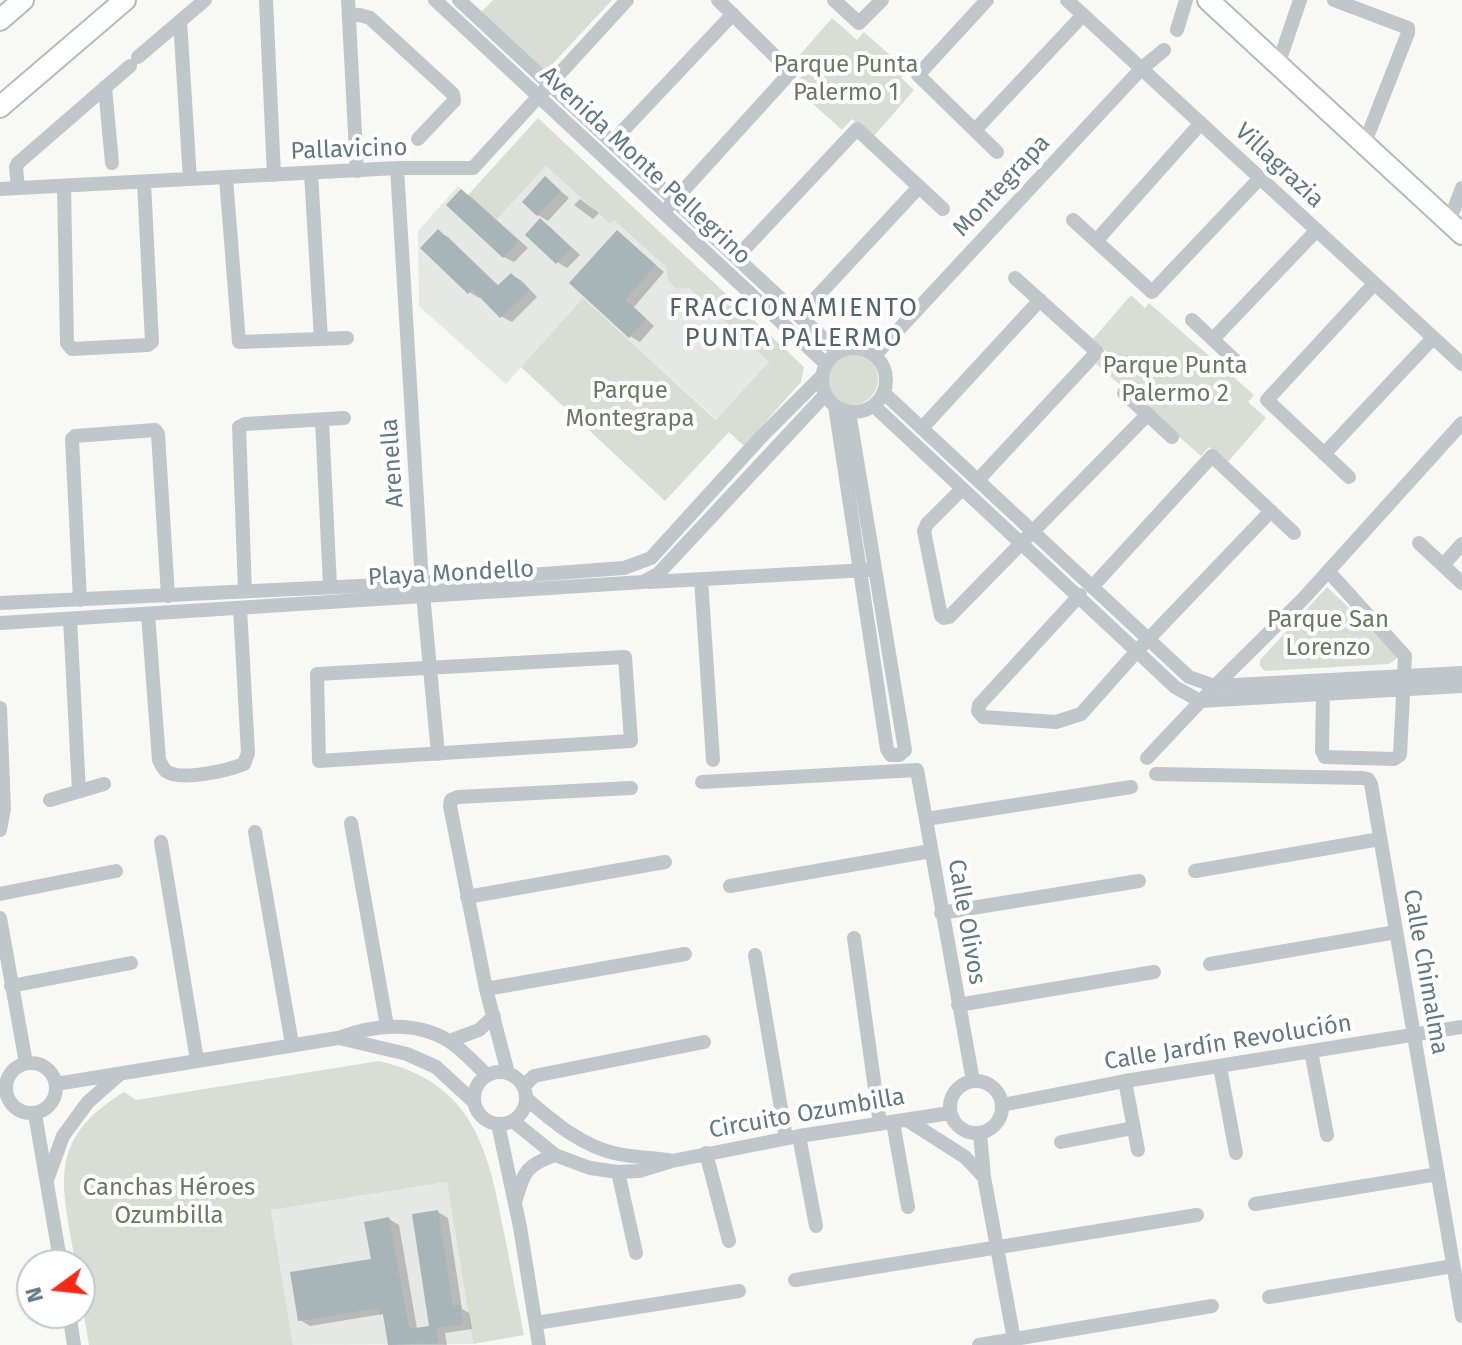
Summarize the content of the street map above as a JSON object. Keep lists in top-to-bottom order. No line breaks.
{"streets":{"street":["Pallavicino","Avenida Monte Pellegrino","Villagrazia","Montegrapa","Arenella","Playa Mondello","Calle Olivos","Calle Chimalma","Calle Jardín Revolución","Circuito Ozumbilla"]},"crossings":[["Pallavicino","Avenida Monte Pellegrino"],["Pallavicino","Arenella"],["Avenida Monte Pellegrino","Montegrapa"],["Avenida Monte Pellegrino","Playa Mondello"],["Villagrazia","Montegrapa"],["Montegrapa","Playa Mondello"],["Arenella","Playa Mondello"],["Calle Olivos","Calle Jardín Revolución"],["Calle Olivos","Circuito Ozumbilla"],["Calle Chimalma","Calle Jardín Revolución"],["Calle Jardín Revolución","Circuito Ozumbilla"]],"districts":["FRACCIONAMIENTO PUNTA PALERMO"],"parks":["Parque Punta Palermo 1","Parque Punta Palermo 2","Parque Montegrapa","Parque San Lorenzo","Canchas Héroes Ozumbilla"],"north":"left"}
